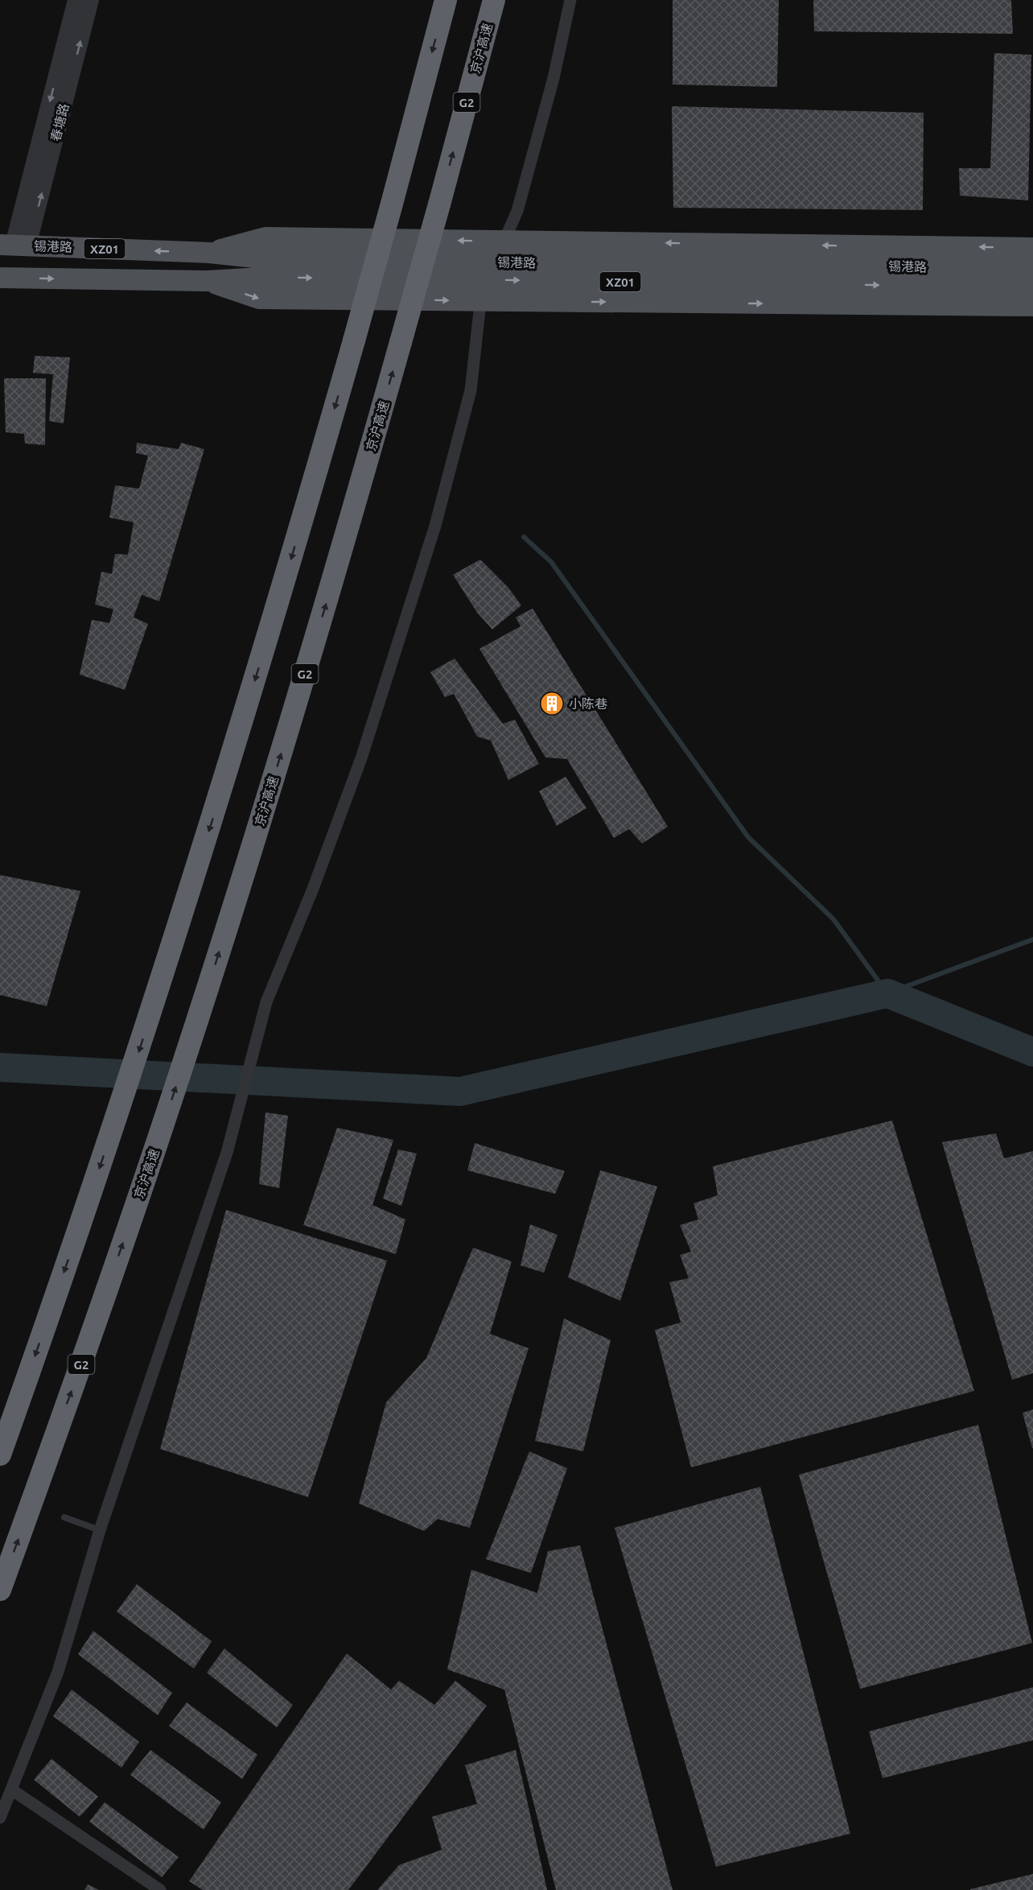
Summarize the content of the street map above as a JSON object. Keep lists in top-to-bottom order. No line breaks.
{"streets":{"highway":["京沪高速","G2"],"main road":["锡港路","XZ01"],"street":["春塘路"]},"crossings":[["春塘路","锡港路"]],"places":{"building":["小陈巷"]}}
